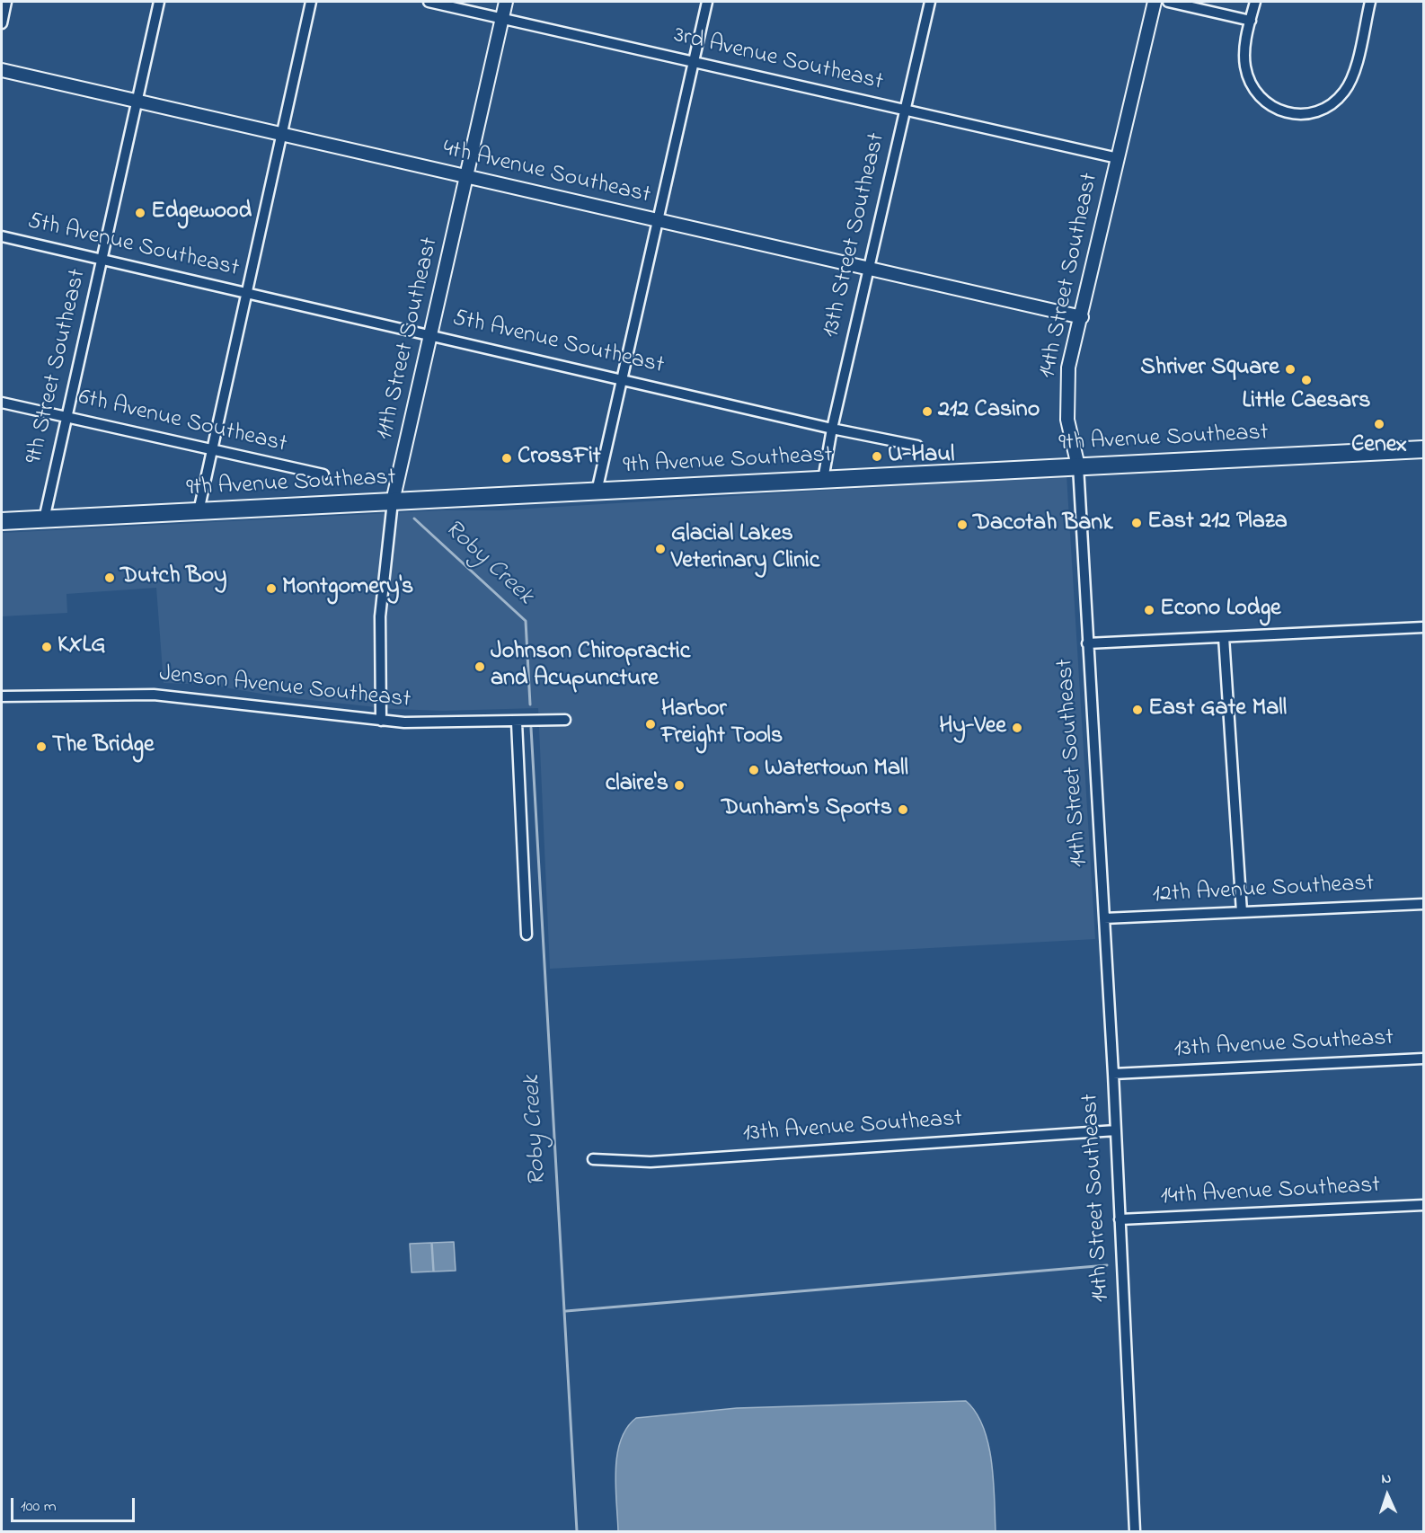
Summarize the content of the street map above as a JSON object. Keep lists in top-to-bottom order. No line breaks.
{"streets":{"main road":["9th Avenue Southeast"],"street":["3rd Avenue Southeast","4th Avenue Southeast","13th Street Southeast","5th Avenue Southeast","14th Street Southeast","11th Street Southeast","9th Street Southeast","6th Avenue Southeast","Jenson Avenue Southeast","12th Avenue Southeast","13th Avenue Southeast","14th Avenue Southeast"]},"crossings":[["3rd Avenue Southeast","13th Street Southeast"],["3rd Avenue Southeast","14th Street Southeast"],["3rd Avenue Southeast","11th Street Southeast"],["4th Avenue Southeast","13th Street Southeast"],["4th Avenue Southeast","14th Street Southeast"],["4th Avenue Southeast","11th Street Southeast"],["4th Avenue Southeast","9th Street Southeast"],["13th Street Southeast","5th Avenue Southeast"],["13th Street Southeast","9th Avenue Southeast"],["5th Avenue Southeast","11th Street Southeast"],["5th Avenue Southeast","9th Street Southeast"],["14th Street Southeast","9th Avenue Southeast"],["14th Street Southeast","12th Avenue Southeast"],["14th Street Southeast","13th Avenue Southeast"],["14th Street Southeast","14th Avenue Southeast"],["11th Street Southeast","9th Avenue Southeast"],["11th Street Southeast","Jenson Avenue Southeast"],["9th Street Southeast","6th Avenue Southeast"],["9th Street Southeast","9th Avenue Southeast"]],"water":["Roby Creek"],"places":["Edgewood","Shriver Square","Little Caesars","212 Casino","Cenex","U-Haul","CrossFit","East 212 Plaza","Dacotah Bank","Glacial Lakes Veterinary Clinic","Dutch Boy","Montgomery's","Econo Lodge","KXLG","Johnson Chiropractic and Acupuncture","East Gate Mall","Harbor Freight Tools","Hy-Vee","The Bridge","Watertown Mall","claire's","Dunham's Sports"],"scale_bar":"100 m","north":"top"}
